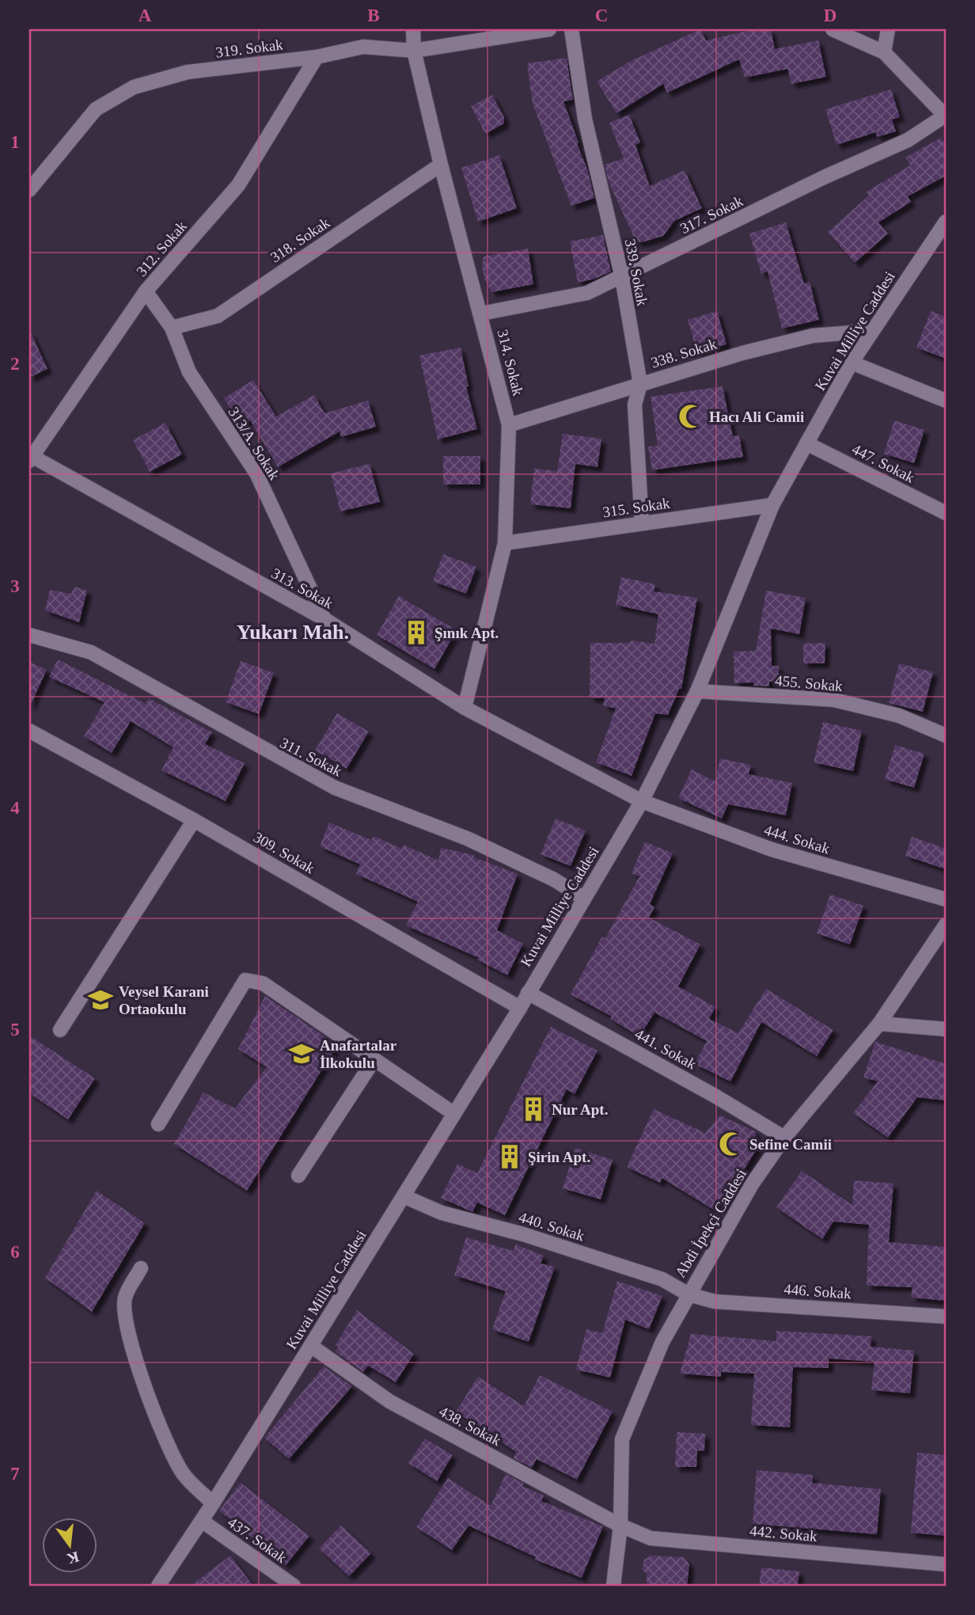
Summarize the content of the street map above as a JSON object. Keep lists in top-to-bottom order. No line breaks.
{"streets":{"street":["319. Sokak","317. Sokak","318. Sokak","312. Sokak","339. Sokak","Kuvai Milliye Caddesi","338. Sokak","314. Sokak","313/A. Sokak","447. Sokak","315. Sokak","313. Sokak","455. Sokak","311. Sokak","444. Sokak","309. Sokak","441. Sokak","Abdi İpekçi Caddesi","440. Sokak","446. Sokak","438. Sokak","442. Sokak","437. Sokak"]},"crossings":[["319. Sokak","312. Sokak"],["319. Sokak","314. Sokak"],["317. Sokak","339. Sokak"],["317. Sokak","314. Sokak"],["318. Sokak","314. Sokak"],["318. Sokak","313/A. Sokak"],["312. Sokak","313/A. Sokak"],["312. Sokak","313. Sokak"],["339. Sokak","338. Sokak"],["339. Sokak","315. Sokak"],["Kuvai Milliye Caddesi","338. Sokak"],["Kuvai Milliye Caddesi","447. Sokak"],["Kuvai Milliye Caddesi","315. Sokak"],["Kuvai Milliye Caddesi","313. Sokak"],["Kuvai Milliye Caddesi","455. Sokak"],["Kuvai Milliye Caddesi","311. Sokak"],["Kuvai Milliye Caddesi","444. Sokak"],["Kuvai Milliye Caddesi","309. Sokak"],["Kuvai Milliye Caddesi","441. Sokak"],["Kuvai Milliye Caddesi","440. Sokak"],["Kuvai Milliye Caddesi","438. Sokak"],["Kuvai Milliye Caddesi","437. Sokak"],["338. Sokak","314. Sokak"],["314. Sokak","315. Sokak"],["314. Sokak","313. Sokak"],["313/A. Sokak","313. Sokak"],["313. Sokak","444. Sokak"],["441. Sokak","Abdi İpekçi Caddesi"],["Abdi İpekçi Caddesi","440. Sokak"],["Abdi İpekçi Caddesi","446. Sokak"],["Abdi İpekçi Caddesi","438. Sokak"],["Abdi İpekçi Caddesi","442. Sokak"],["440. Sokak","446. Sokak"],["438. Sokak","442. Sokak"]],"districts":["Yukarı Mah."],"places":{"mosque":["Hacı Ali Camii","Sefine Camii"],"building":["Şınık Apt.","Nur Apt.","Şirin Apt."],"school or university":["Veysel Karani Ortaokulu","Anafartalar İlkokulu"]},"north":"bottom","grid":{"columns":["A","B","C","D"],"rows":["1","2","3","4","5","6","7"]}}
